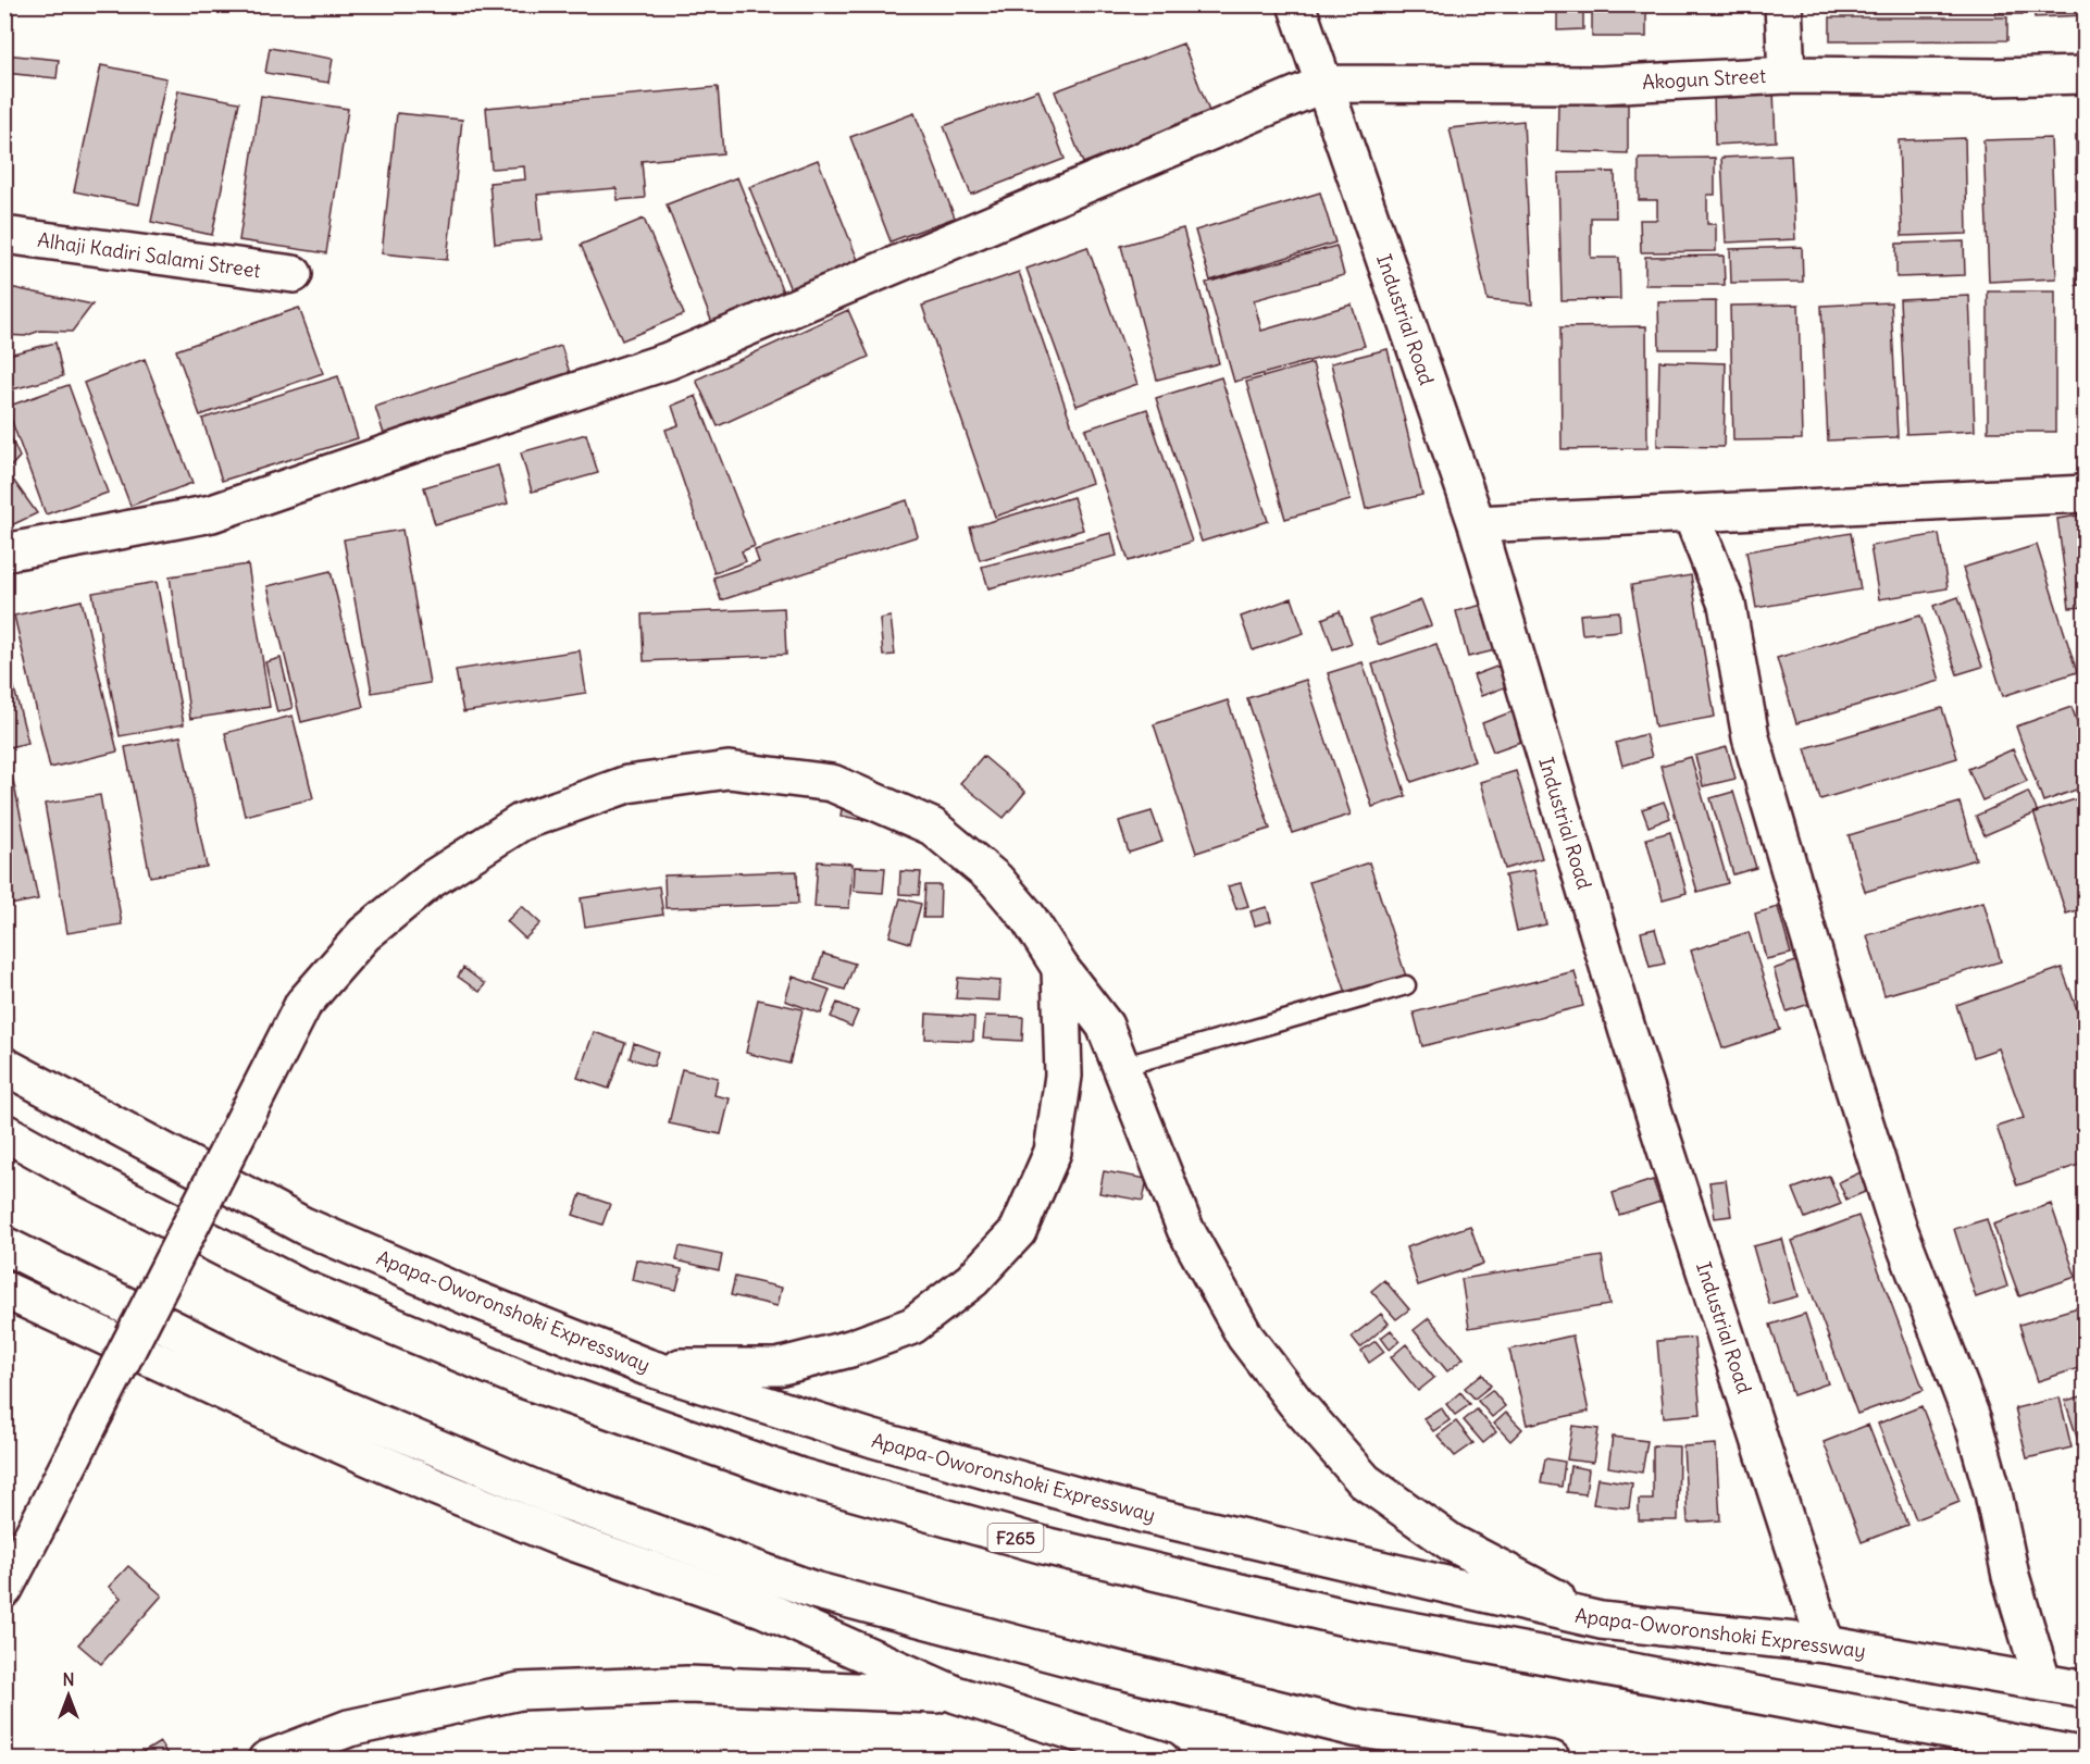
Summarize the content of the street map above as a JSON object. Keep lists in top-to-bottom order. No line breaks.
{"streets":{"main road":["Akogun Street","Alhaji Kadiri Salami Street","Industrial Road","Apapa-Oworonshoki Expressway","F265"]},"crossings":[["Akogun Street","Industrial Road"],["Industrial Road","Apapa-Oworonshoki Expressway"]],"north":"top"}
